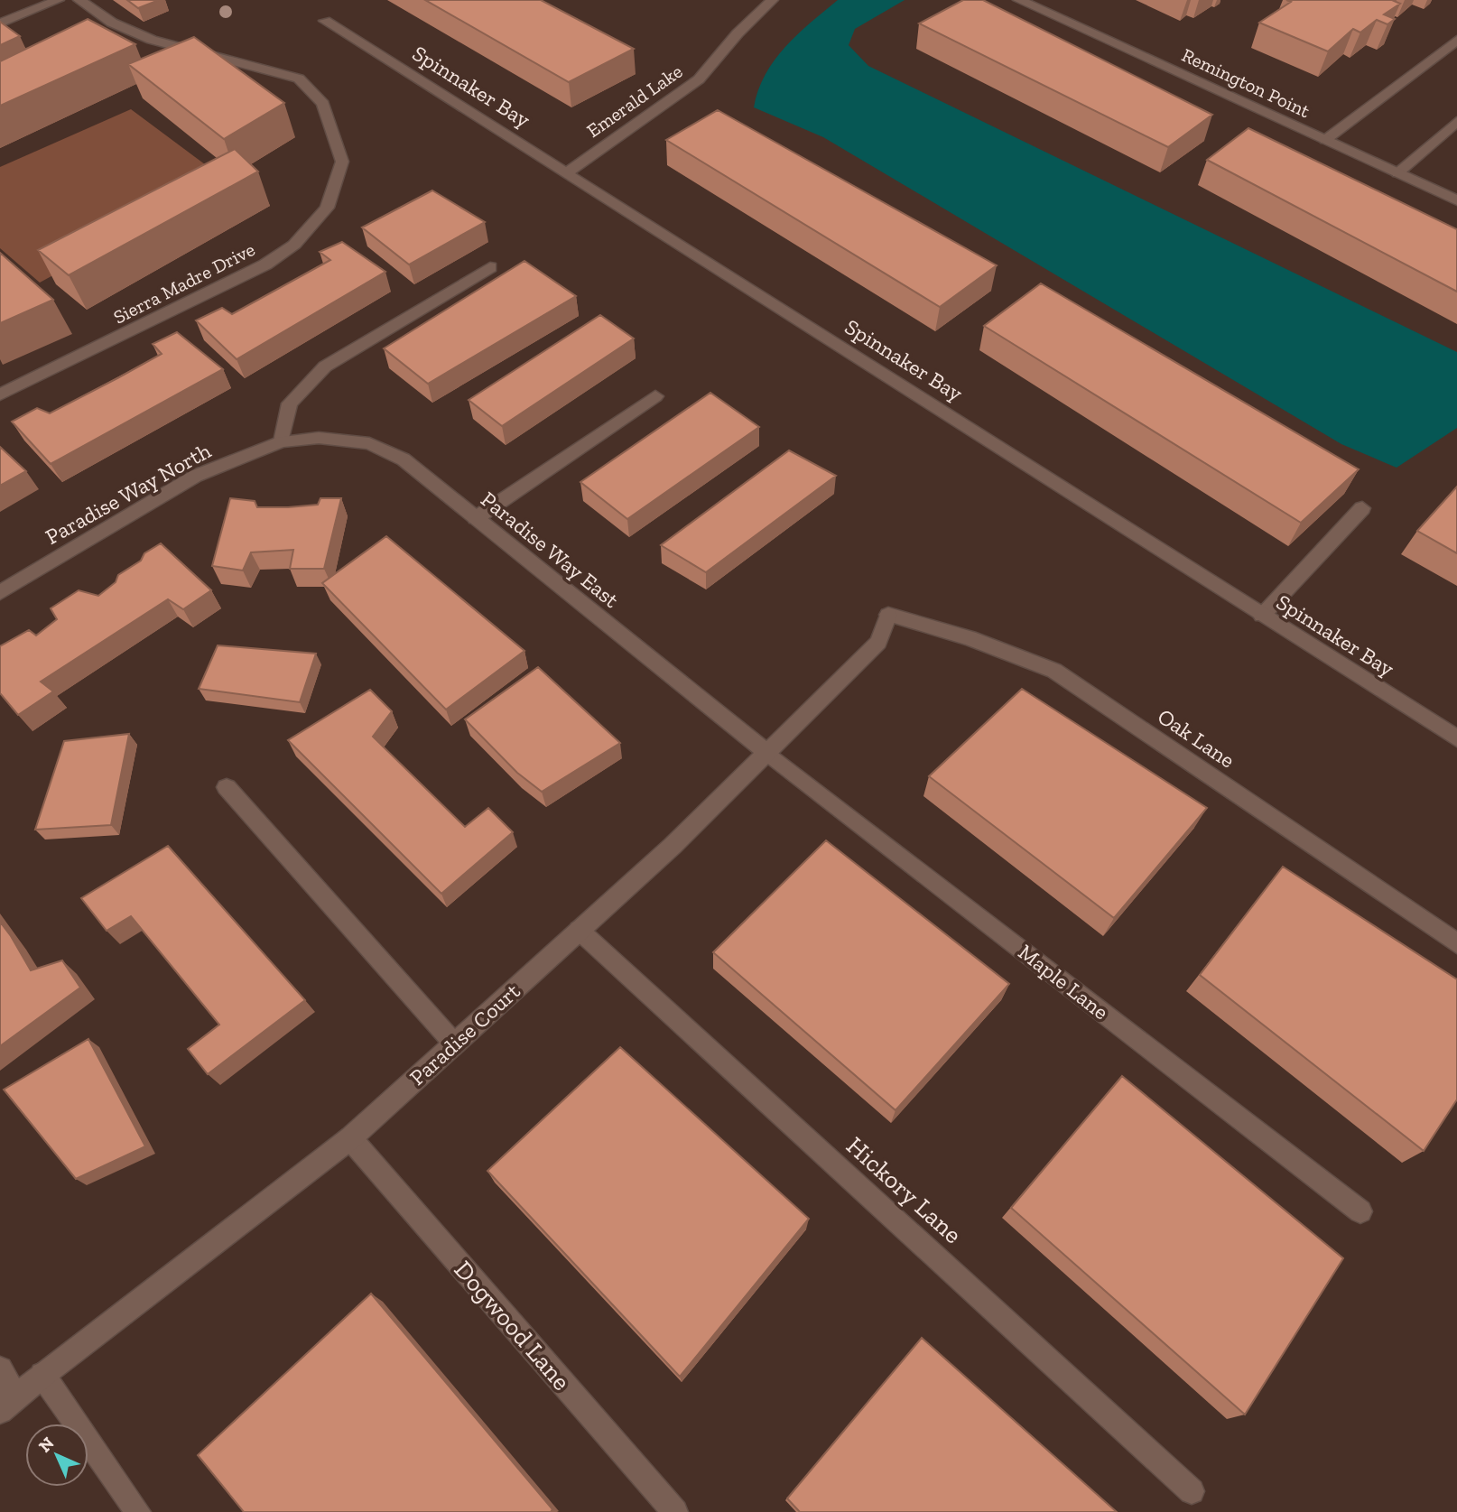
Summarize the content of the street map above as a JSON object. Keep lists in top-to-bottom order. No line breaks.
{"streets":{"street":["Remington Point","Spinnaker Bay","Emerald Lake","Sierra Madre Drive","Paradise Way North","Paradise Way East","Oak Lane","Maple Lane","Paradise Court","Hickory Lane","Dogwood Lane"]},"crossings":[["Spinnaker Bay","Emerald Lake"],["Paradise Way North","Paradise Way East"],["Paradise Way East","Maple Lane"],["Paradise Way East","Paradise Court"],["Oak Lane","Paradise Court"],["Maple Lane","Paradise Court"],["Paradise Court","Hickory Lane"],["Paradise Court","Dogwood Lane"]],"north":"top left"}
